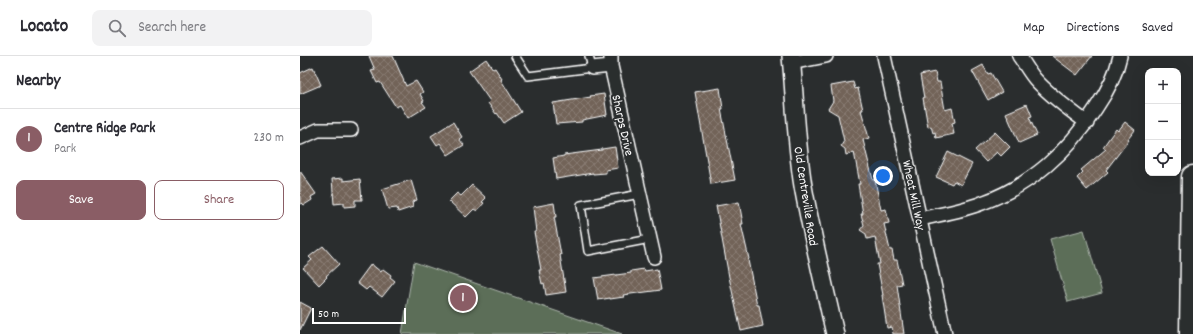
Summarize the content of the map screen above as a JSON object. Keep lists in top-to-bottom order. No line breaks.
{"streets":{"street":["Sharps Drive","Wheat Mill Way","Old Centreville Road"]},"scale_bar":"50 m","page":{"header":"Locato","search":"Search here","nav":["Map","Directions","Saved"],"heading":"Nearby","map_buttons":["+","−"],"list":[{"mark":"1","name":"Centre Ridge Park","note":"Park","value":"230 m"}],"buttons":["Save","Share"],"pins":"1","scale":"50 m"}}
